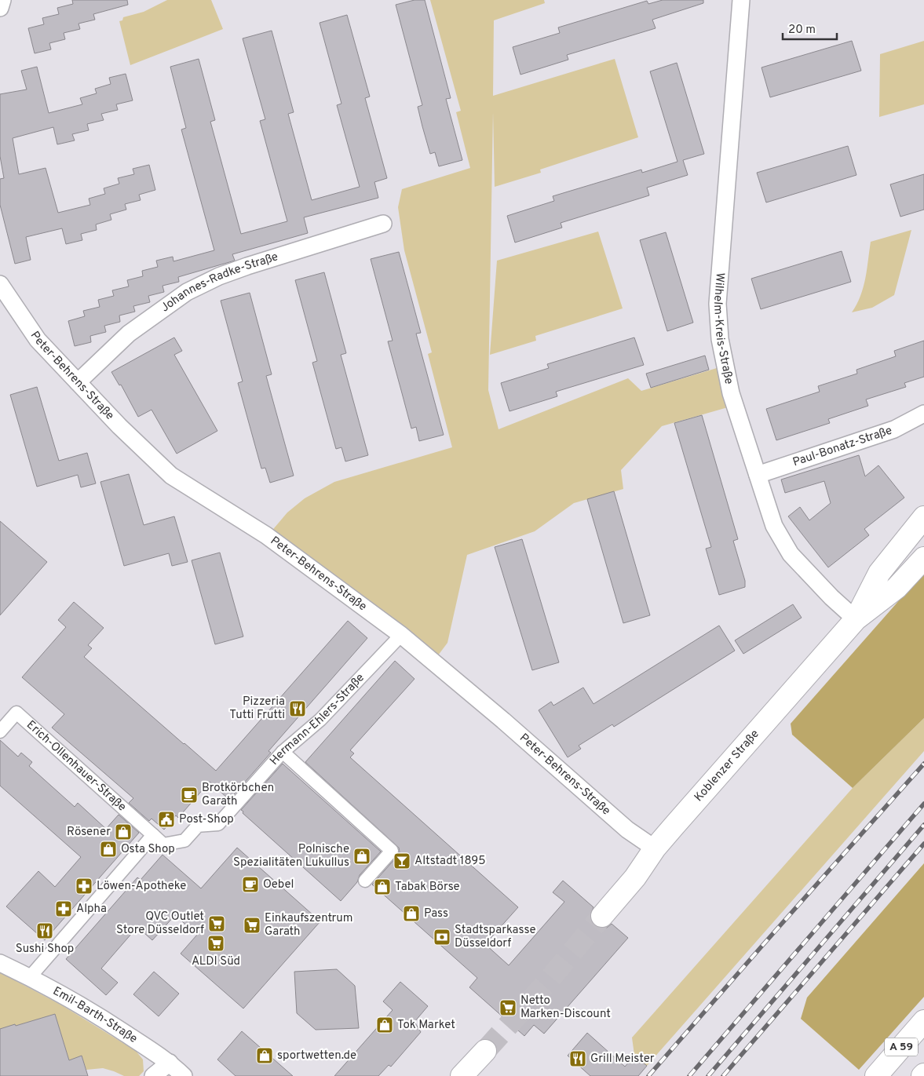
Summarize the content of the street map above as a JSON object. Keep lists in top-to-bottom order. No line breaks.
{"streets":{"main road":["Koblenzer Straße","A 59"],"street":["Johannes-Radke-Straße","Wilhelm-Kreis-Straße","Peter-Behrens-Straße","Paul-Bonatz-Straße","Hermann-Ehlers-Straße","Erich-Ollenhauer-Straße","Emil-Barth-Straße"]},"crossings":[["Johannes-Radke-Straße","Peter-Behrens-Straße"],["Wilhelm-Kreis-Straße","Paul-Bonatz-Straße"],["Wilhelm-Kreis-Straße","Koblenzer Straße"],["Peter-Behrens-Straße","Hermann-Ehlers-Straße"],["Peter-Behrens-Straße","Koblenzer Straße"],["Hermann-Ehlers-Straße","Erich-Ollenhauer-Straße"]],"places":{"restaurant":["Pizzeria Tutti Frutti","Sushi Shop","Grill Meister"],"cafe":["Brotkörbchen Garath","Oebel"],"public building":["Post-Shop"],"shop":["Rösener","Osta Shop","Polnische Spezialitäten Lukullus","Tabak Börse","Pass","Tok Market","sportwetten.de"],"bar":["Altstadt 1895"],"pharmacy":["Löwen-Apotheke","Alpha"],"supermarket":["QVC Outlet Store Düsseldorf","Einkaufszentrum Garath","ALDI Süd","Netto Marken-Discount"],"bank":["Stadtsparkasse Düsseldorf"]},"scale_bar":"20 m"}
